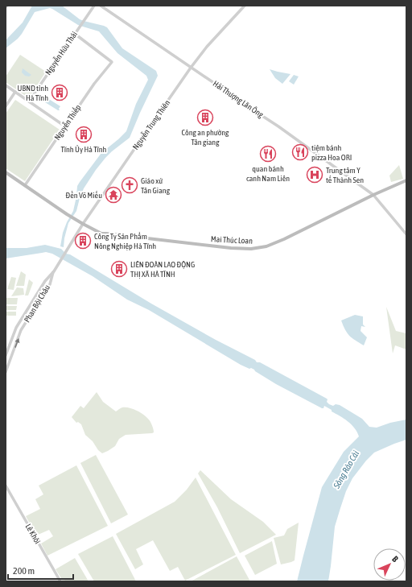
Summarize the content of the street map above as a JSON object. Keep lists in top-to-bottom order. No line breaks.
{"streets":{"main road":["Mai Thúc Loan"],"street":["Nguyễn Hứu Thái","Hải Thượng Lãn Ông","Nguyễn Thiếp","Nguyễn Trung Thiên","Phan Bội Châu","Lê Khôi"]},"crossings":[["Nguyễn Hứu Thái","Nguyễn Thiếp"],["Hải Thượng Lãn Ông","Nguyễn Trung Thiên"],["Hải Thượng Lãn Ông","Mai Thúc Loan"],["Nguyễn Thiếp","Mai Thúc Loan"],["Nguyễn Trung Thiên","Mai Thúc Loan"],["Nguyễn Trung Thiên","Phan Bội Châu"]],"water":["Sông Rào Cái"],"places":{"building":["UBND tỉnh Hà Tĩnh","Công an phường Tân giang","Tĩnh Ủy Hà Tĩnh","Công Ty Sản Phẩm Nông Nghiệp Hà Tĩnh","LIÊN ĐOÀN LAO ĐỘNG THỊ XÃ HÀ TĨNH"],"restaurant":["tiệm bánh pizza Hoa ORI","quan bánh canh Nam Liên"],"hospital":["Trung tâm Y tế Thành Sen"],"church":["Giáo xứ Tân Giang"],"temple":["Đền Võ Miếu"]},"scale_bar":"200 m","north":"top right"}
